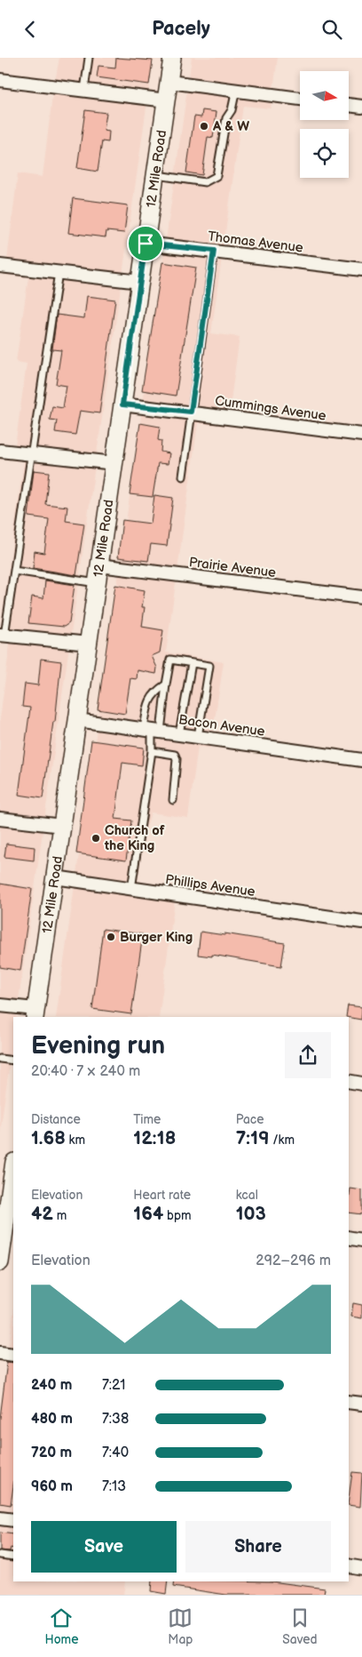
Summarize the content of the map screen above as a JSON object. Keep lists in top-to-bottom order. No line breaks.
{"streets":{"main road":["12 Mile Road"],"street":["Thomas Avenue","Cummings Avenue","Prairie Avenue","Bacon Avenue","Phillips Avenue"]},"crossings":[["12 Mile Road","Thomas Avenue"],["12 Mile Road","Cummings Avenue"],["12 Mile Road","Prairie Avenue"],["12 Mile Road","Bacon Avenue"],["12 Mile Road","Phillips Avenue"]],"places":["A & W","Church of the King","Burger King"],"north":"right","page":{"header":"Pacely","heading":["Evening run","20:40 · 7 × 240 m"],"stats":[["Distance","1.68 km"],["Time","12:18"],["Pace","7:19 /km"],["Elevation","42 m"],["Heart rate","164 bpm"],["kcal","103"]],"chart":["Elevation","292–296 m"],"list":[{"name":"240 m","note":"7:21"},{"name":"480 m","note":"7:38"},{"name":"720 m","note":"7:40"},{"name":"960 m","note":"7:13"}],"buttons":["Save","Share"],"tabs":["Home","Map","Saved"]}}
